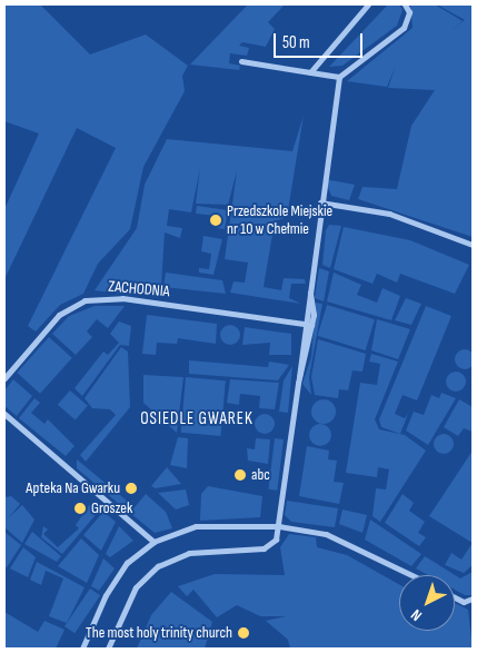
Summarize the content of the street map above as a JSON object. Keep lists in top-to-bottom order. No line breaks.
{"streets":{"street":["ZACHODNIA"]},"districts":["OSIEDLE GWAREK"],"places":["Przedszkole Miejskie nr 10 w Chełmie","abc","Apteka Na Gwarku","Groszek","The most holy trinity church"],"scale_bar":"50 m","north":"bottom left"}
